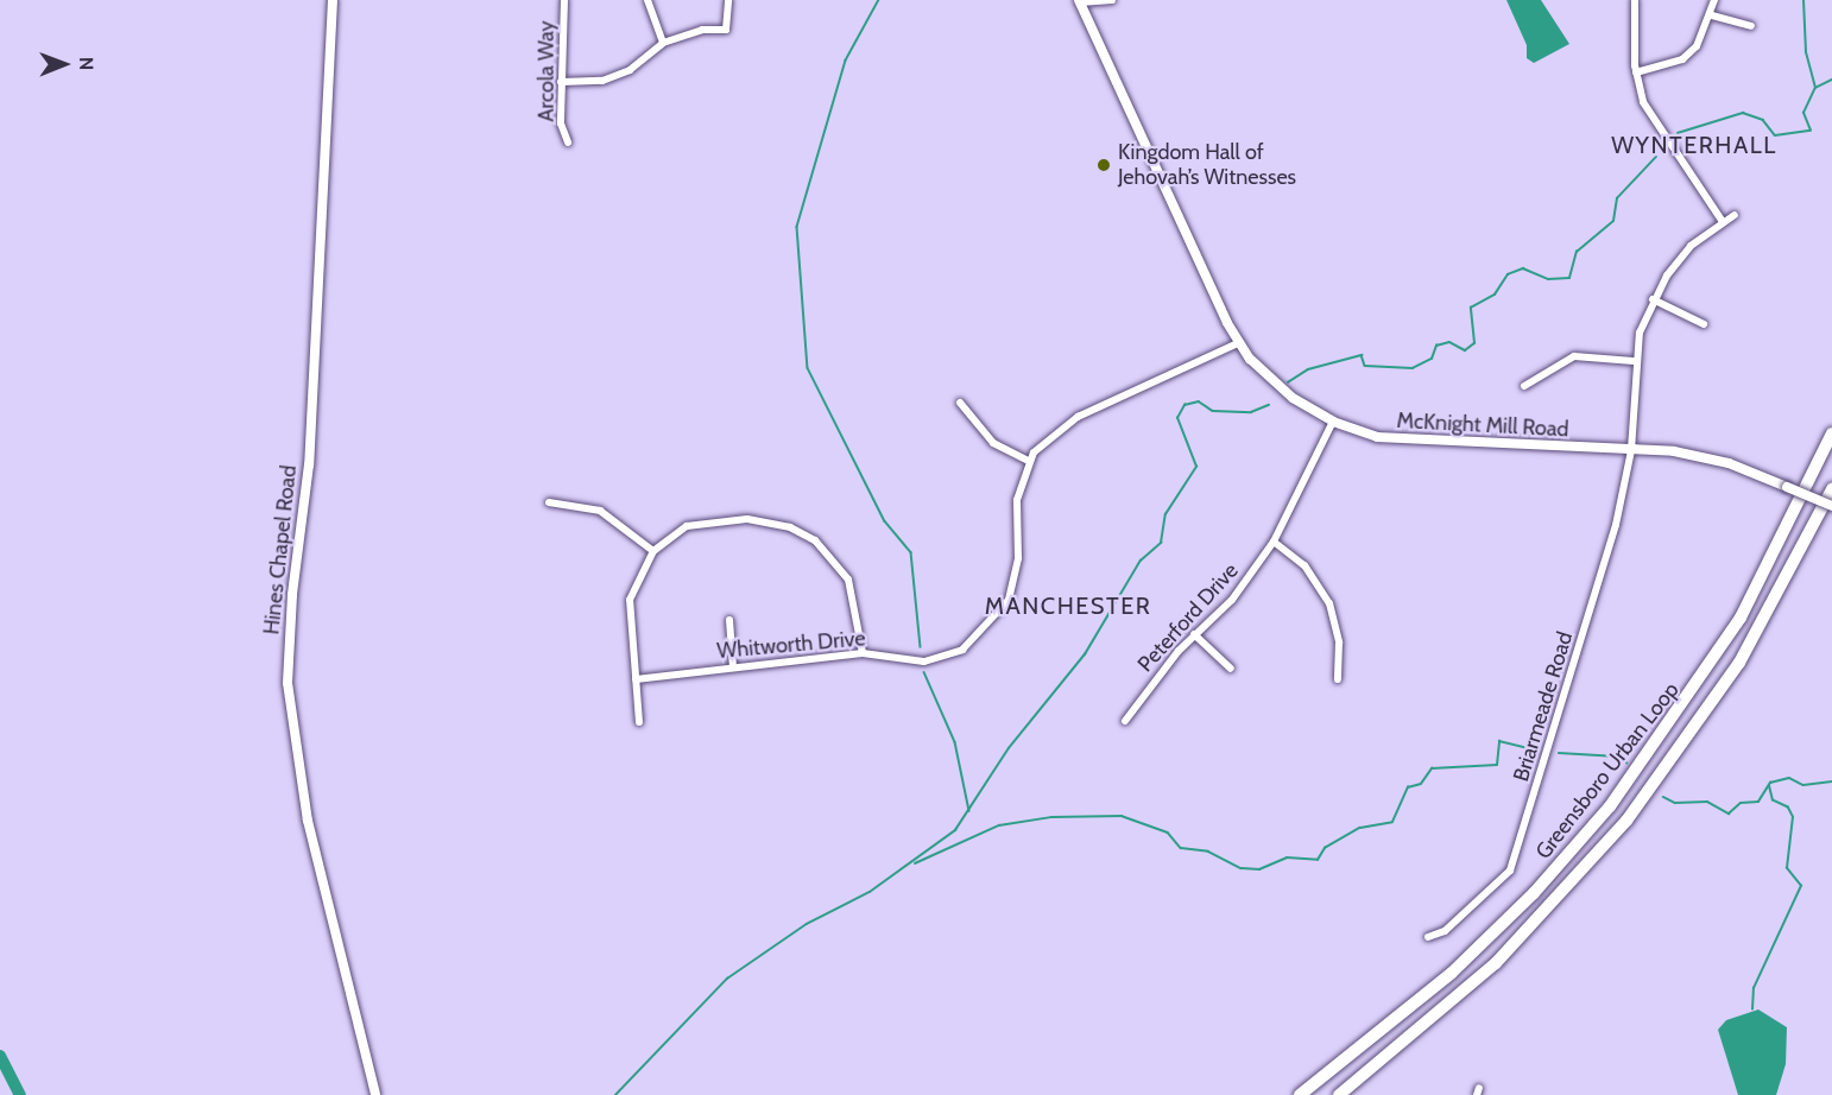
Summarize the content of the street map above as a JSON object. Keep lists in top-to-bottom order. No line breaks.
{"streets":{"highway":["Greensboro Urban Loop"],"street":["Arcola Way","McKnight Mill Road","Hines Chapel Road","Peterford Drive","Whitworth Drive","Briarmeade Road"]},"crossings":[["McKnight Mill Road","Peterford Drive"],["McKnight Mill Road","Whitworth Drive"],["McKnight Mill Road","Briarmeade Road"]],"districts":["WYNTERHALL","MANCHESTER"],"places":["Kingdom Hall of Jehovah’s Witnesses"],"north":"right"}
